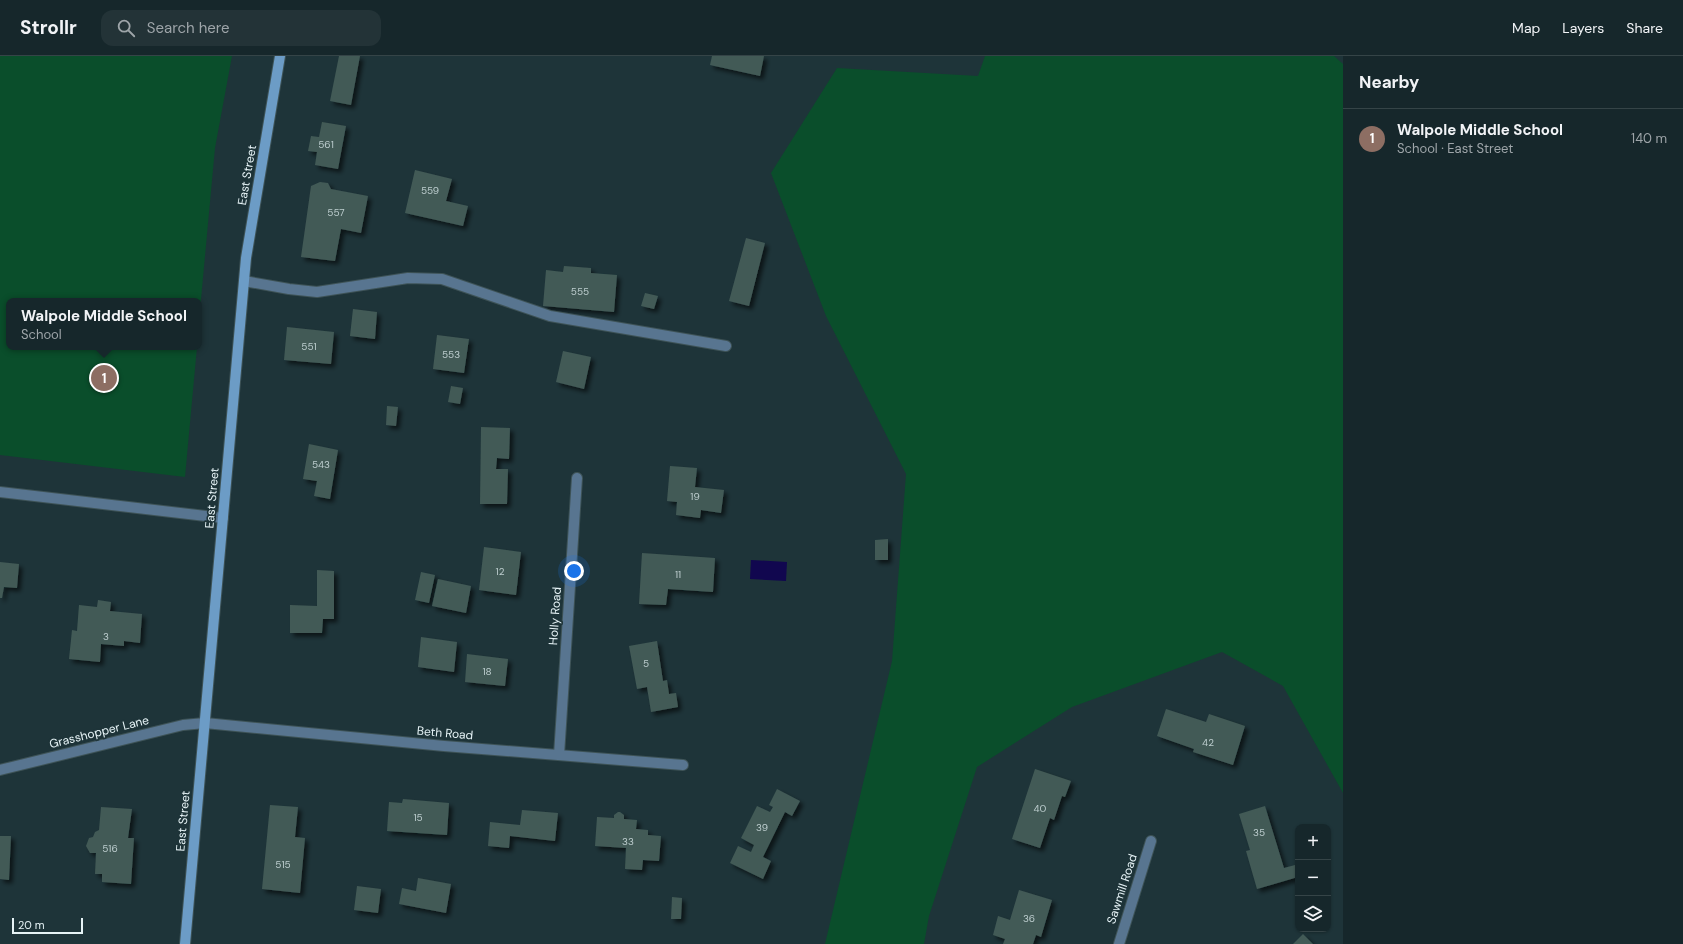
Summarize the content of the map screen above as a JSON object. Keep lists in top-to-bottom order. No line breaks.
{"streets":{"street":["East Street","Holly Road","Grasshopper Lane","Beth Road","Sawmill Road"]},"crossings":[["East Street","Grasshopper Lane"],["East Street","Beth Road"],["Holly Road","Beth Road"],["Grasshopper Lane","Beth Road"]],"house_numbers":["561","559","557","555","551","553","543","19","12","11","3","5","18","42","40","15","39","35","33","516","515","36"],"scale_bar":"20 m","page":{"header":"Strollr","search":"Search here","nav":["Map","Layers","Share"],"heading":"Nearby","list":[{"mark":"1","name":"Walpole Middle School","note":"School · East Street","value":"140 m"}],"popup":["Walpole Middle School","School"],"pins":"1","map_buttons":["+","−"],"scale":"20 m"}}
